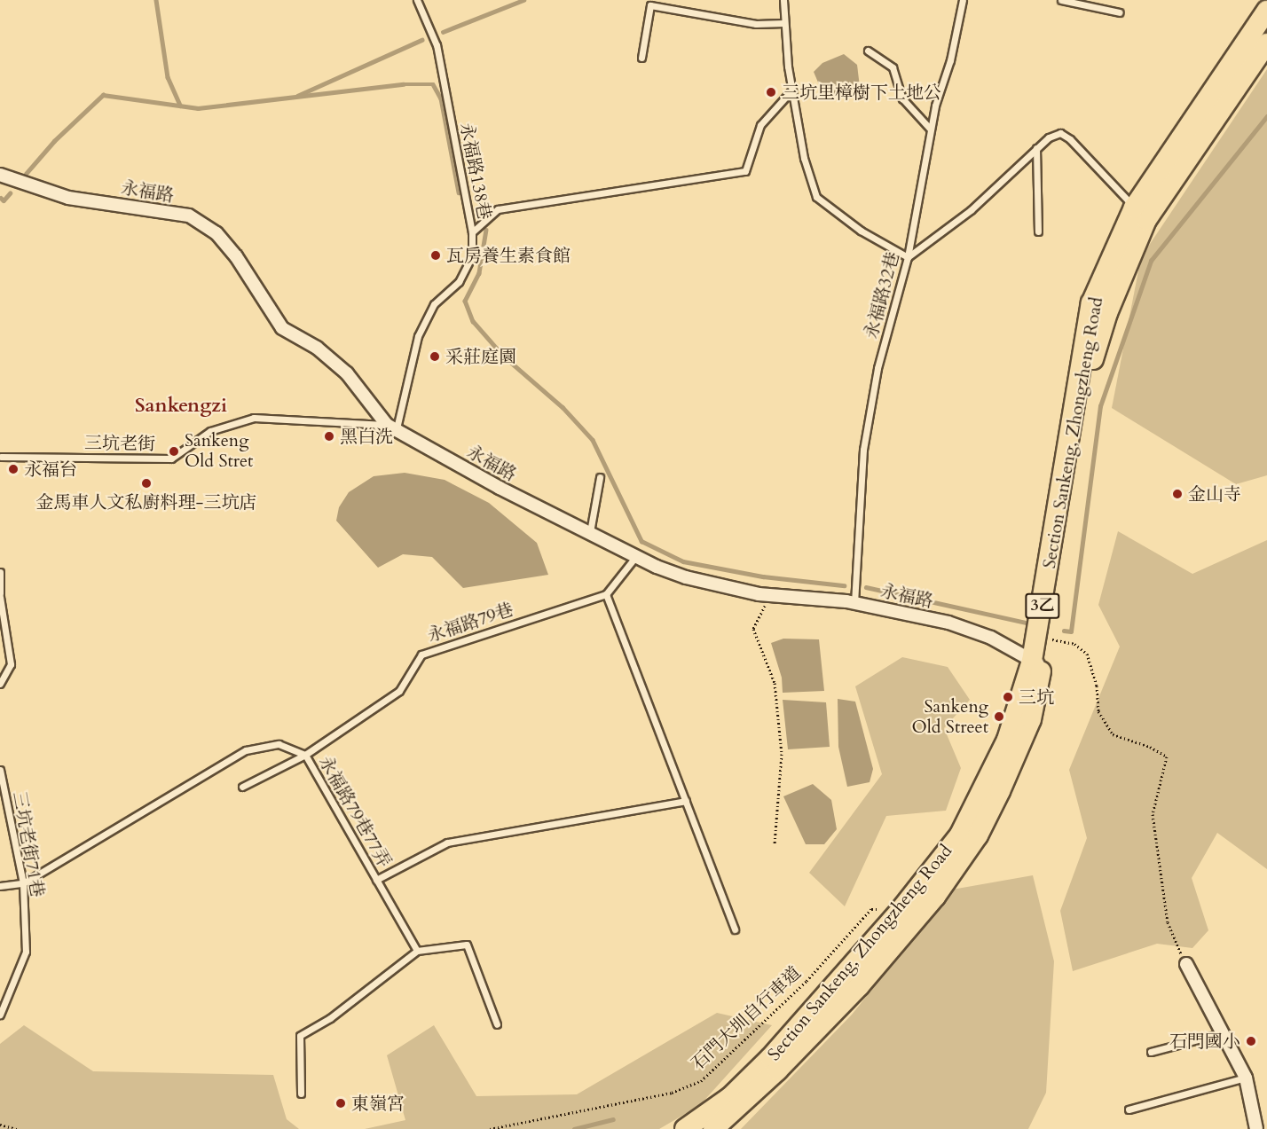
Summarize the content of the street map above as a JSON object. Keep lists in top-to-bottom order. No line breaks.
{"streets":{"main road":["Section Sankeng, Zhongzheng Road","3乙"],"street":["永福路"],"lane":["永福路138巷","永福路32巷","三坑老街","永福路79巷","永福路79巷77弄","三坑老街71巷"],"path":["石門大圳自行車道"]},"crossings":[["永福路138巷","永福路"],["永福路138巷","三坑老街"],["永福路","永福路32巷"],["永福路","Section Sankeng, Zhongzheng Road"],["永福路","三坑老街"],["Section Sankeng, Zhongzheng Road","石門大圳自行車道"],["永福路79巷","永福路79巷77弄"],["永福路79巷77弄","三坑老街71巷"]],"districts":["Sankengzi"],"places":["三坑里樟樹下土地公","瓦房養生素食館","采莊庭園","黑白洗","Sankeng Old Stret","永福台","金馬車人文私廚料理-三坑店","金山寺","三坑","Sankeng Old Street","石門國小","東嶺宮"]}
